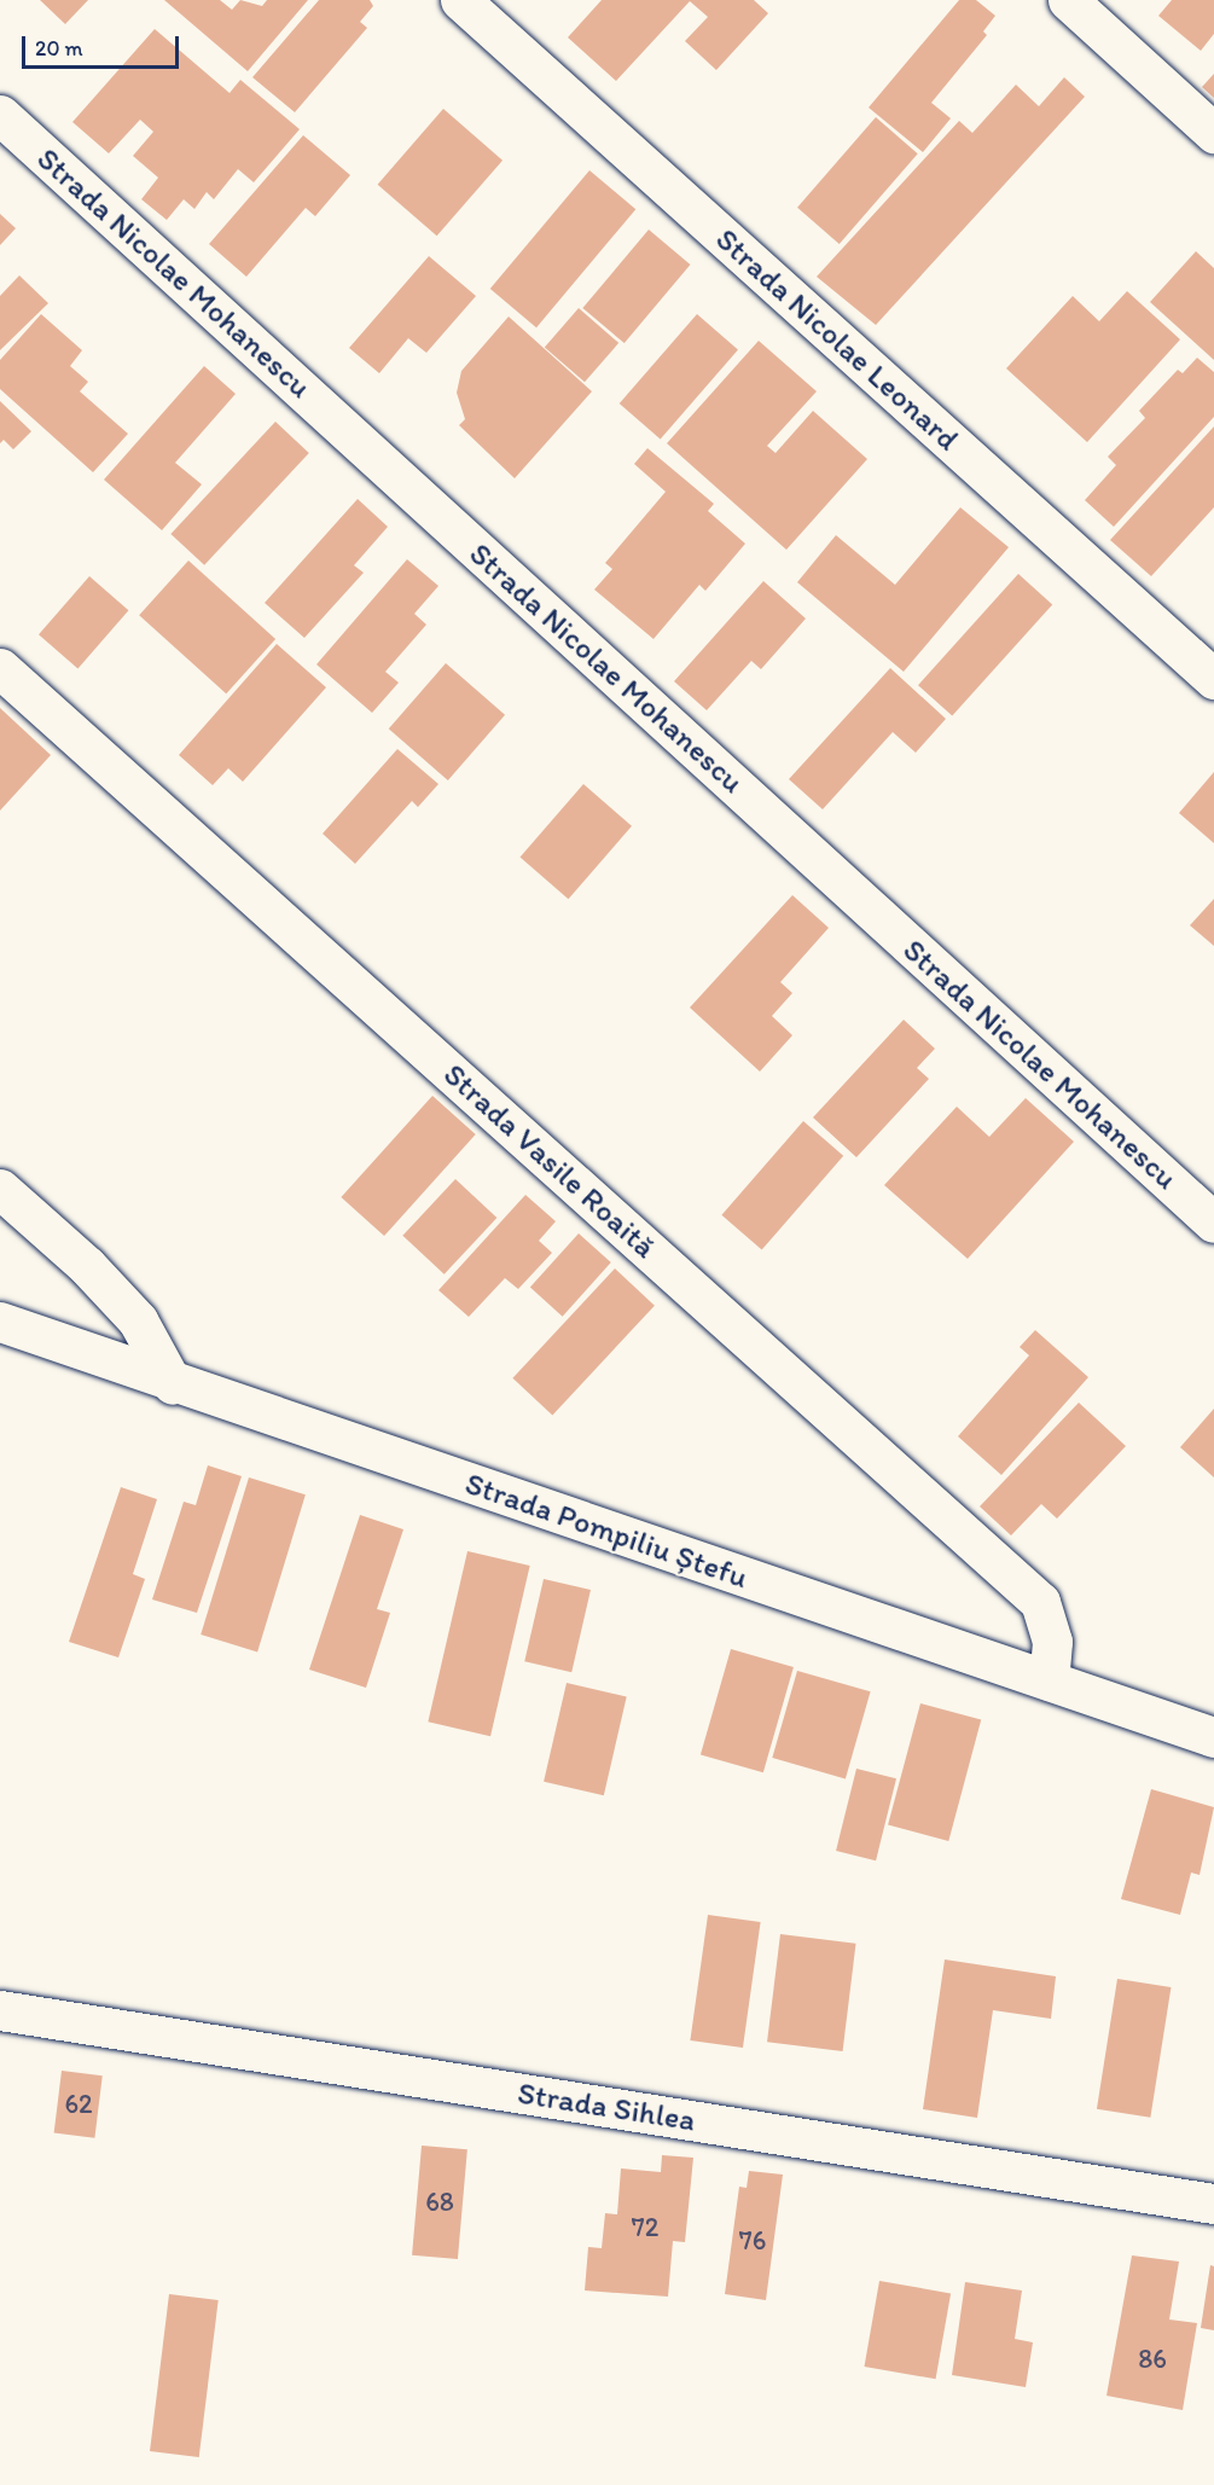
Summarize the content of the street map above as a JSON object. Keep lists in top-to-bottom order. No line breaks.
{"streets":{"street":["Strada Nicolae Mohanescu","Strada Nicolae Leonard","Strada Vasile Roaită","Strada Pompiliu Ștefu","Strada Sihlea"]},"crossings":[["Strada Vasile Roaită","Strada Pompiliu Ștefu"]],"house_numbers":["62","68","72","76","86"],"scale_bar":"20 m"}
